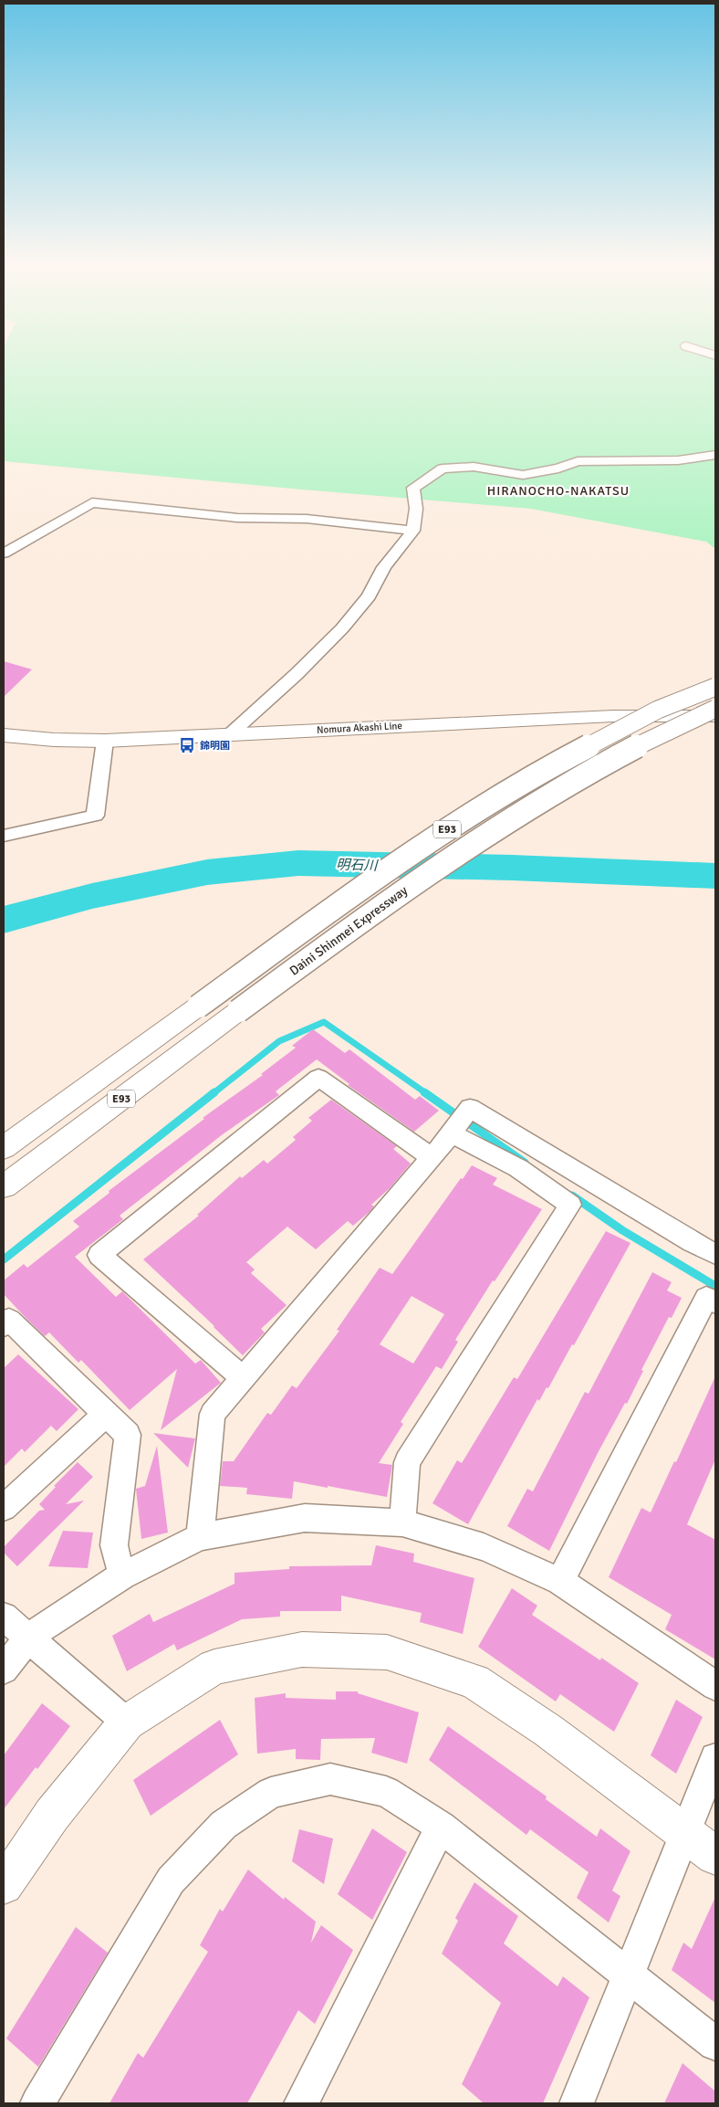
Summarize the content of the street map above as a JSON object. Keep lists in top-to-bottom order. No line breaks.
{"streets":{"main road":["Nomura Akashi Line","E93","Daini Shinmei Expressway"]},"districts":["HIRANOCHO-NAKATSU"],"water":["明石川"],"places":{"bus stop":["錦明園"]}}
